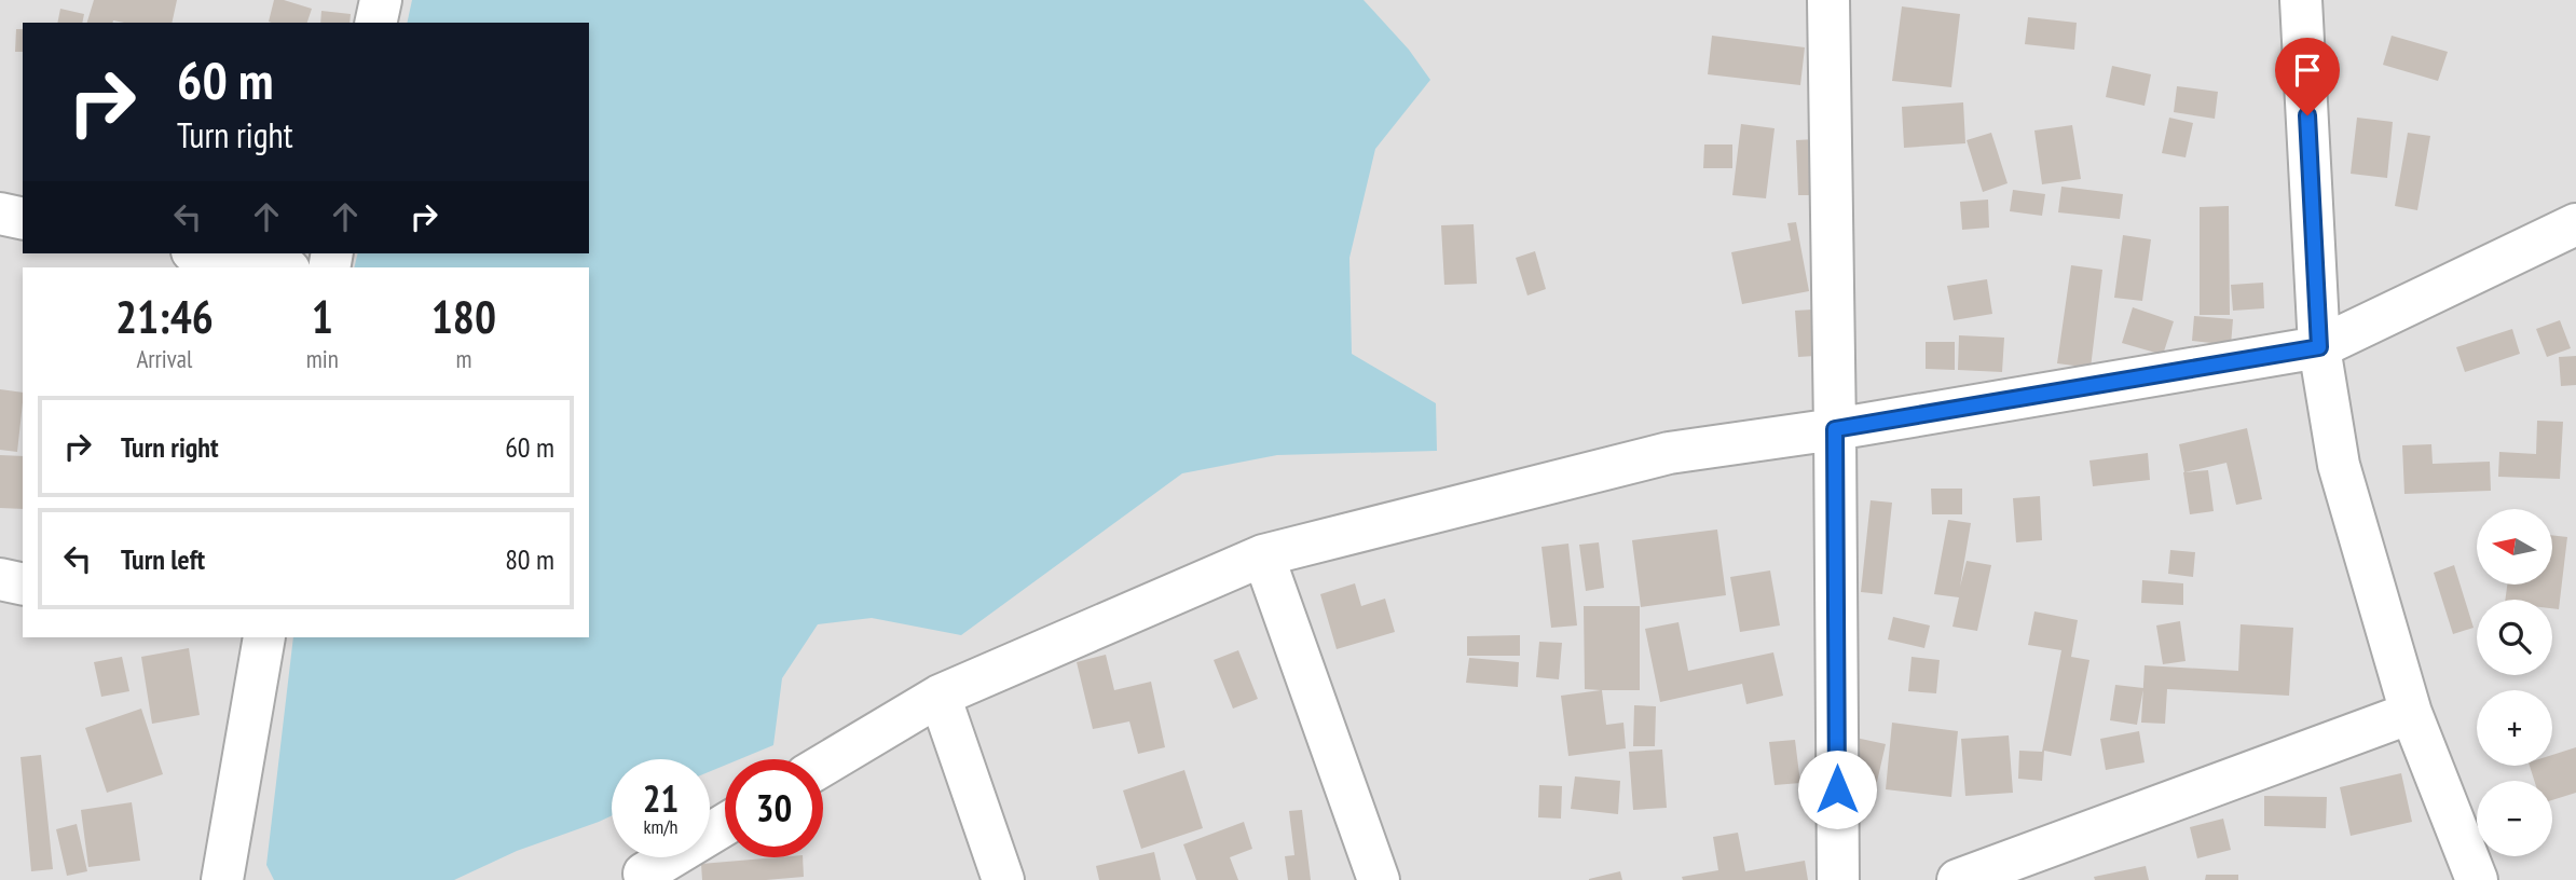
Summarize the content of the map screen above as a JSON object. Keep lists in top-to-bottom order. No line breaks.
{"north":"left","page":{"turn":["60 m","Turn right"],"eta":["21:46","Arrival","1","min","180","m"],"list":[{"name":"Turn right","value":"60 m"},{"name":"Turn left","value":"80 m"}],"map_buttons":["+","−"],"speed":"21 km/h","limit":"30"}}
